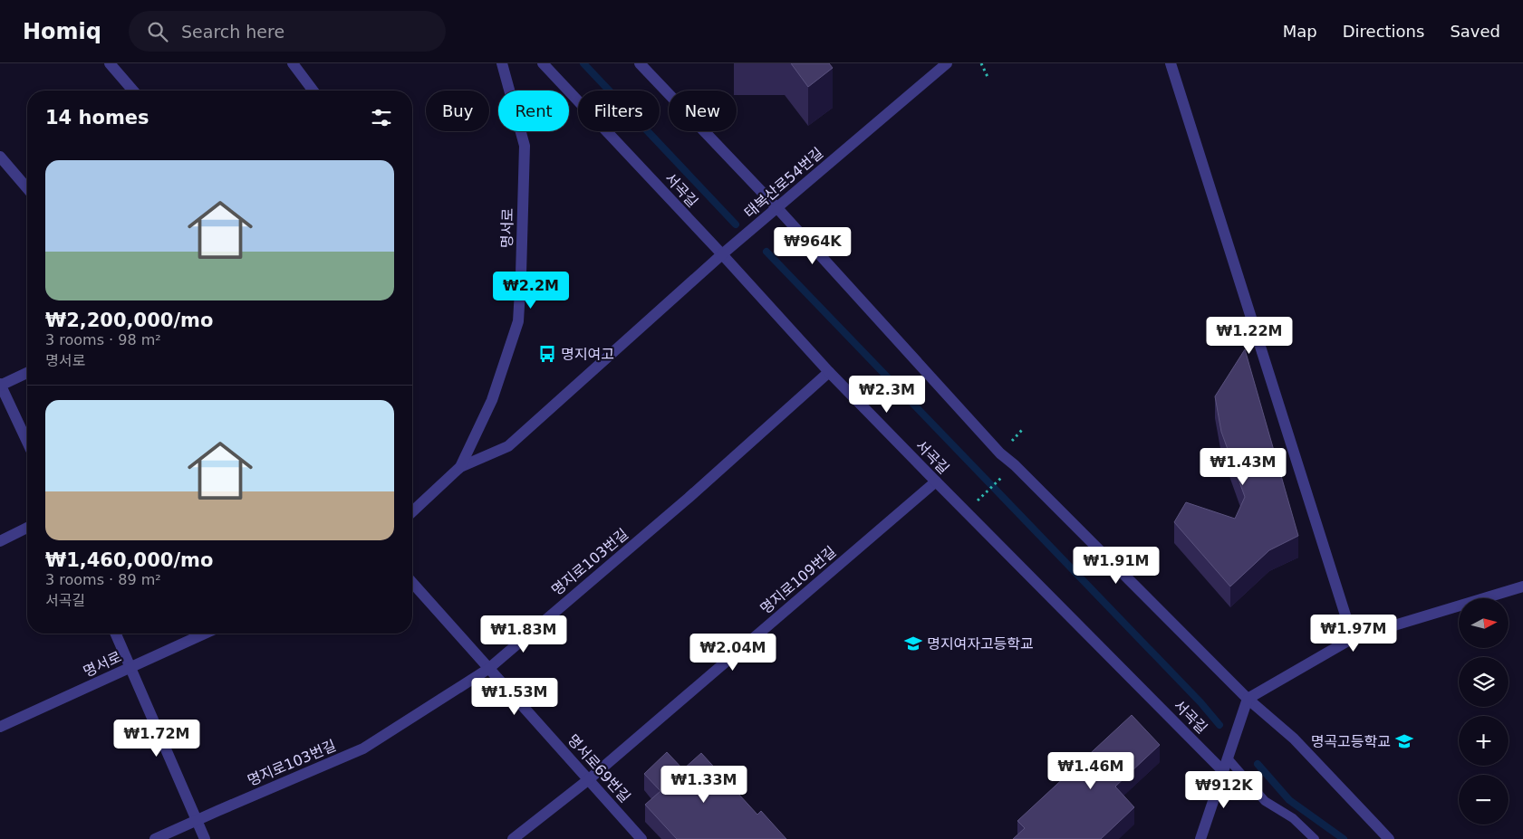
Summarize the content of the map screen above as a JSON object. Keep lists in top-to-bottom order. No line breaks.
{"streets":{"street":["태복산로54번길","서곡길","명서로","명지로103번길","명지로109번길","명서로69번길"]},"crossings":[["태복산로54번길","서곡길"],["태복산로54번길","명서로"],["서곡길","명서로"],["서곡길","명지로103번길"],["서곡길","명지로109번길"],["명지로103번길","명서로69번길"],["명지로109번길","명서로69번길"]],"places":{"bus stop":["명지여고"],"school or university":["명지여자고등학교","명곡고등학교"]},"north":"right","page":{"header":"Homiq","search":"Search here","nav":["Map","Directions","Saved"],"chip":["Buy","Rent","Filters","New"],"heading":"14 homes","list":[{"name":"₩2,200,000/mo","note":"3 rooms · 98 m² · 명서로"},{"name":"₩1,460,000/mo","note":"3 rooms · 89 m² · 서곡길"}],"price":["₩964K","₩2.2M","₩1.22M","₩2.3M","₩1.43M","₩1.91M","₩1.97M","₩1.83M","₩2.04M","₩1.53M","₩1.72M","₩1.46M","₩1.33M","₩912K"],"map_buttons":["+","−"]}}
